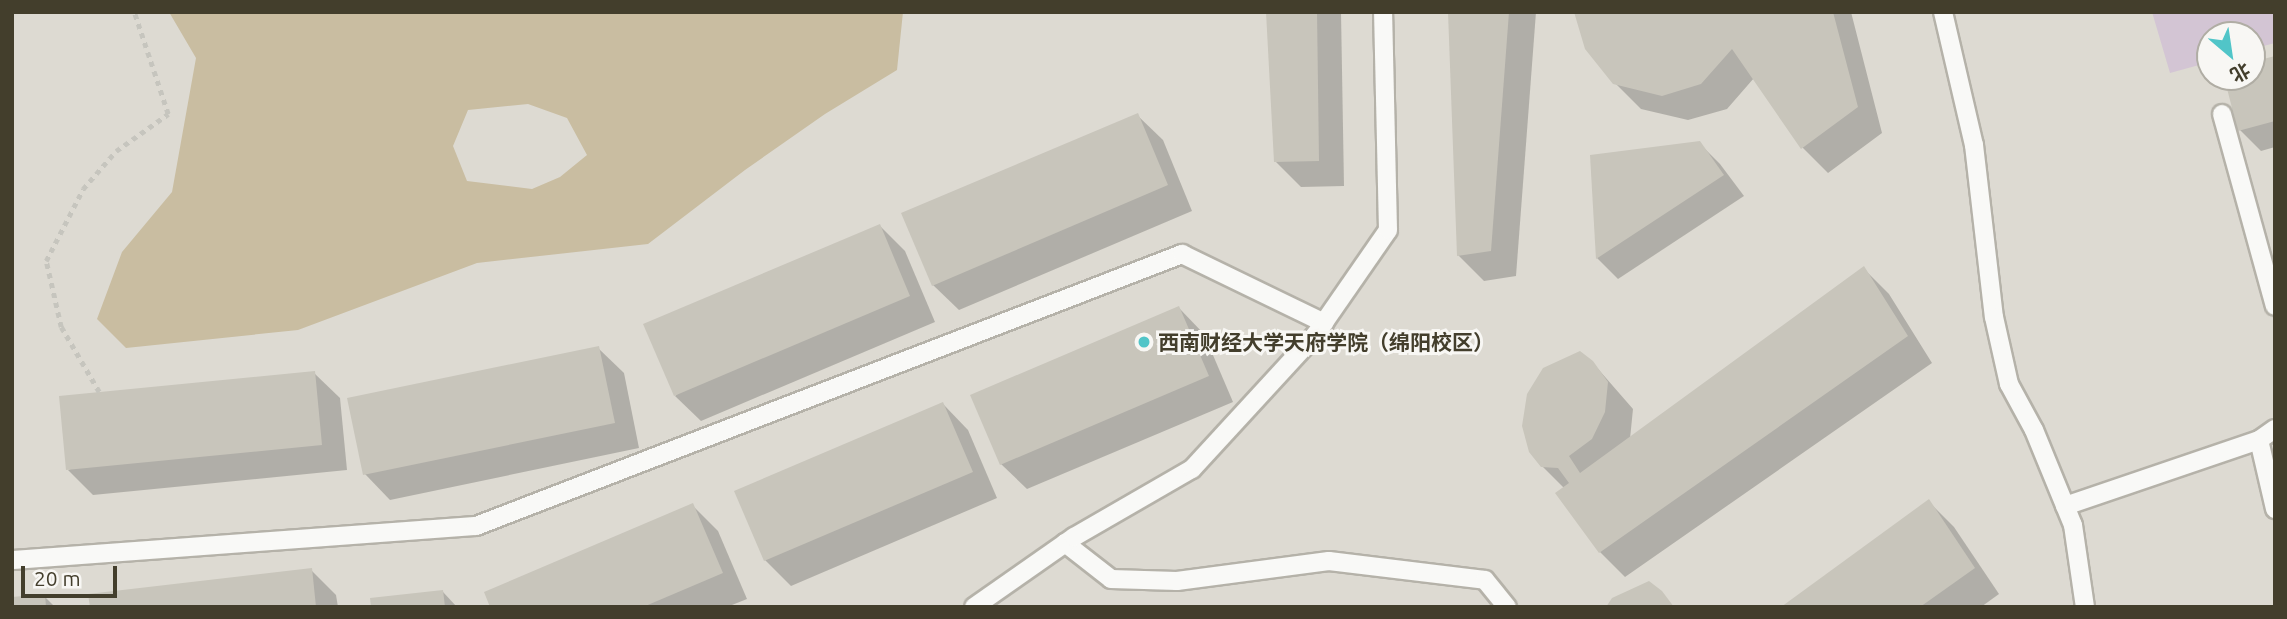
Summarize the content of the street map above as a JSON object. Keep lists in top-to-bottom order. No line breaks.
{"places":["西南财经大学天府学院（绵阳校区）"],"scale_bar":"20 m","north":"bottom right"}
